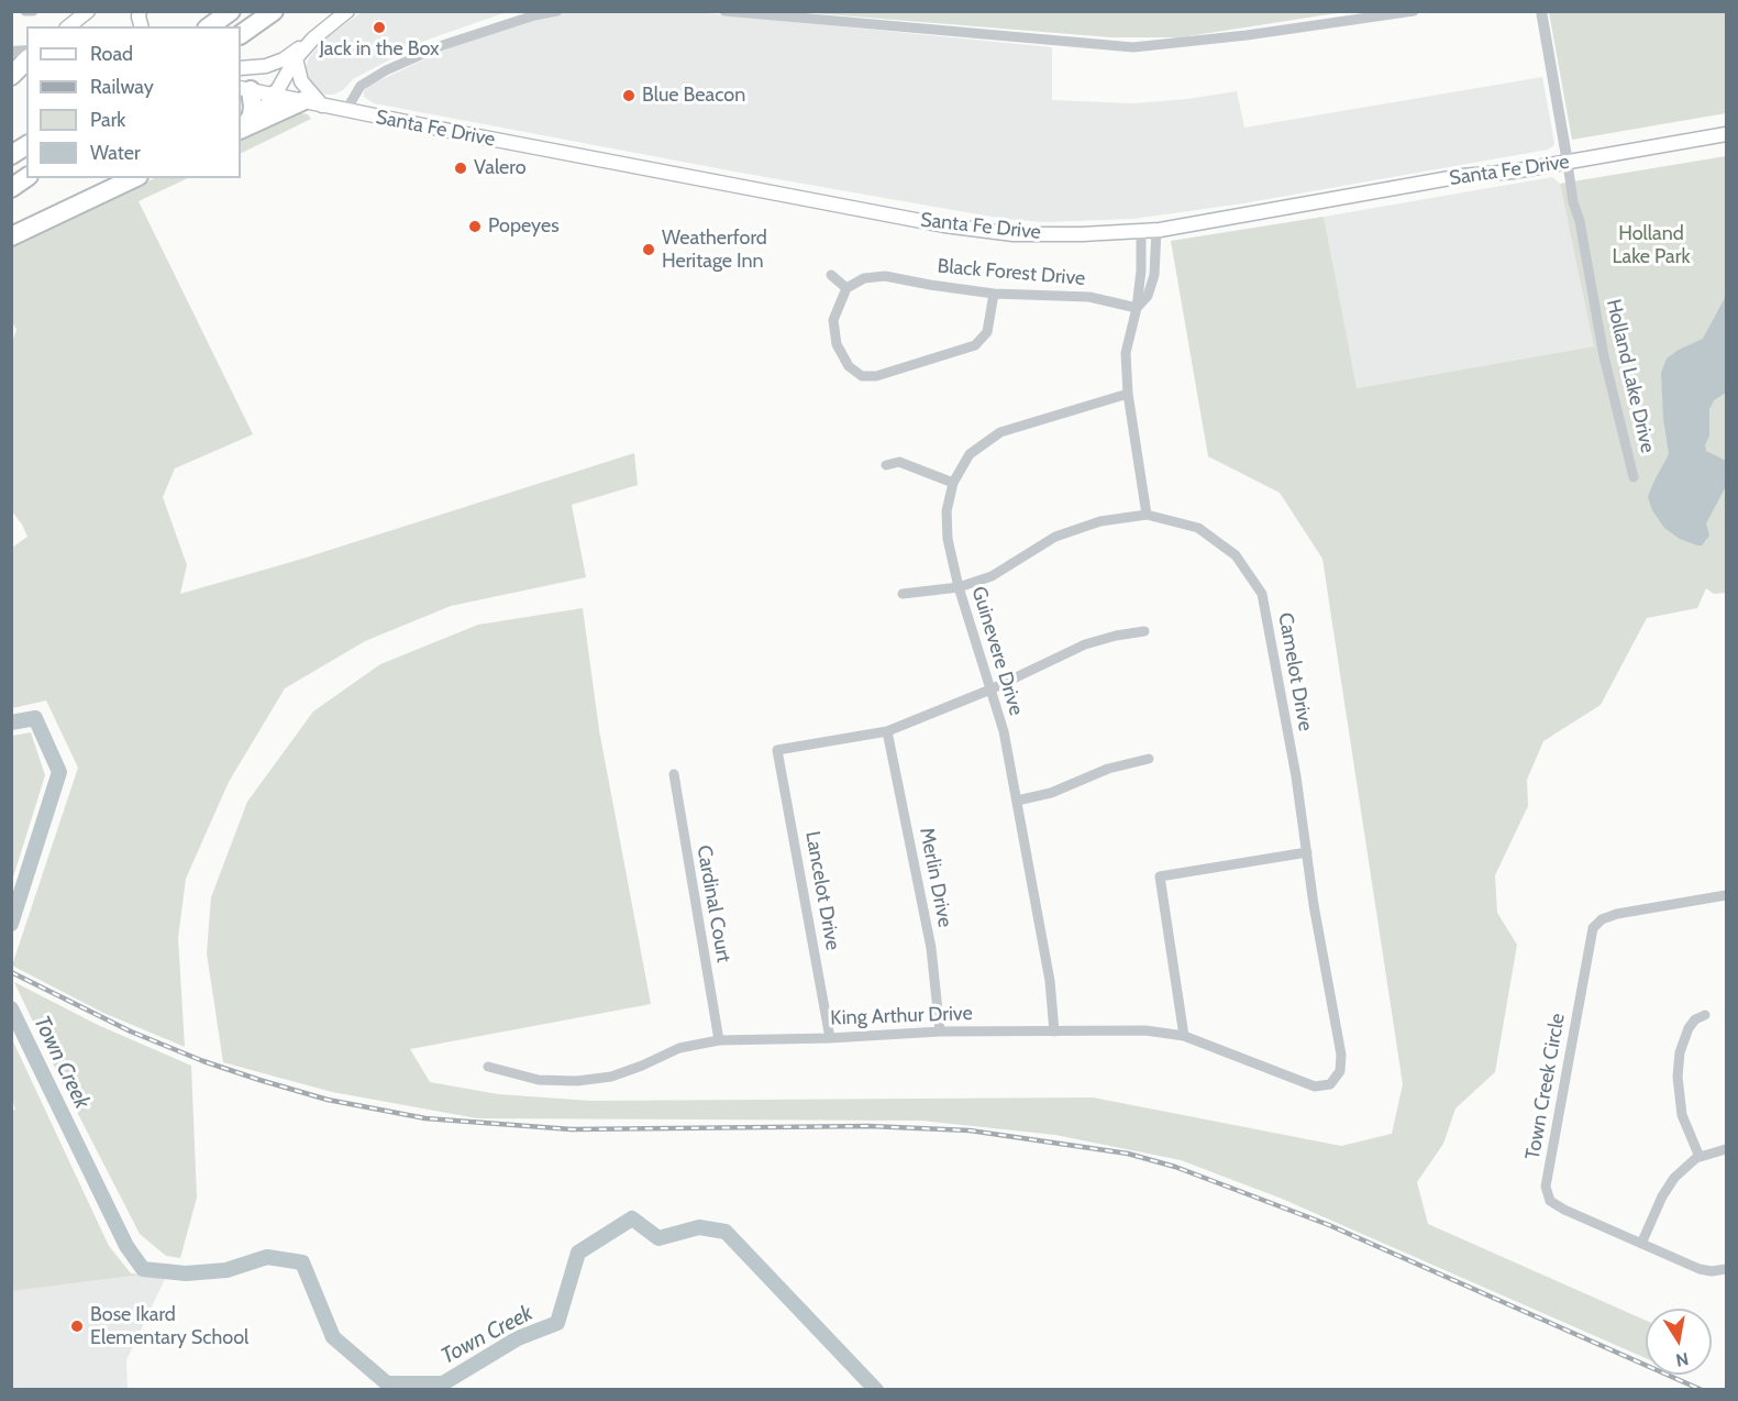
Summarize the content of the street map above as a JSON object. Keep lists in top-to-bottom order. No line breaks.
{"streets":{"main road":["Santa Fe Drive"],"street":["Black Forest Drive","Holland Lake Drive","Guinevere Drive","Camelot Drive","Merlin Drive","Lancelot Drive","Cardinal Court","King Arthur Drive","Town Creek Circle"]},"crossings":[["Santa Fe Drive","Holland Lake Drive"],["Guinevere Drive","Camelot Drive"],["Guinevere Drive","King Arthur Drive"],["Camelot Drive","King Arthur Drive"],["Merlin Drive","Lancelot Drive"],["Merlin Drive","King Arthur Drive"],["Lancelot Drive","King Arthur Drive"],["Cardinal Court","King Arthur Drive"]],"water":["Town Creek"],"parks":["Holland Lake Park"],"places":["Jack in the Box","Blue Beacon","Valero","Popeyes","Weatherford Heritage Inn","Bose Ikard Elementary School"],"legend":["Road","Railway","Park","Water"],"north":"bottom"}
